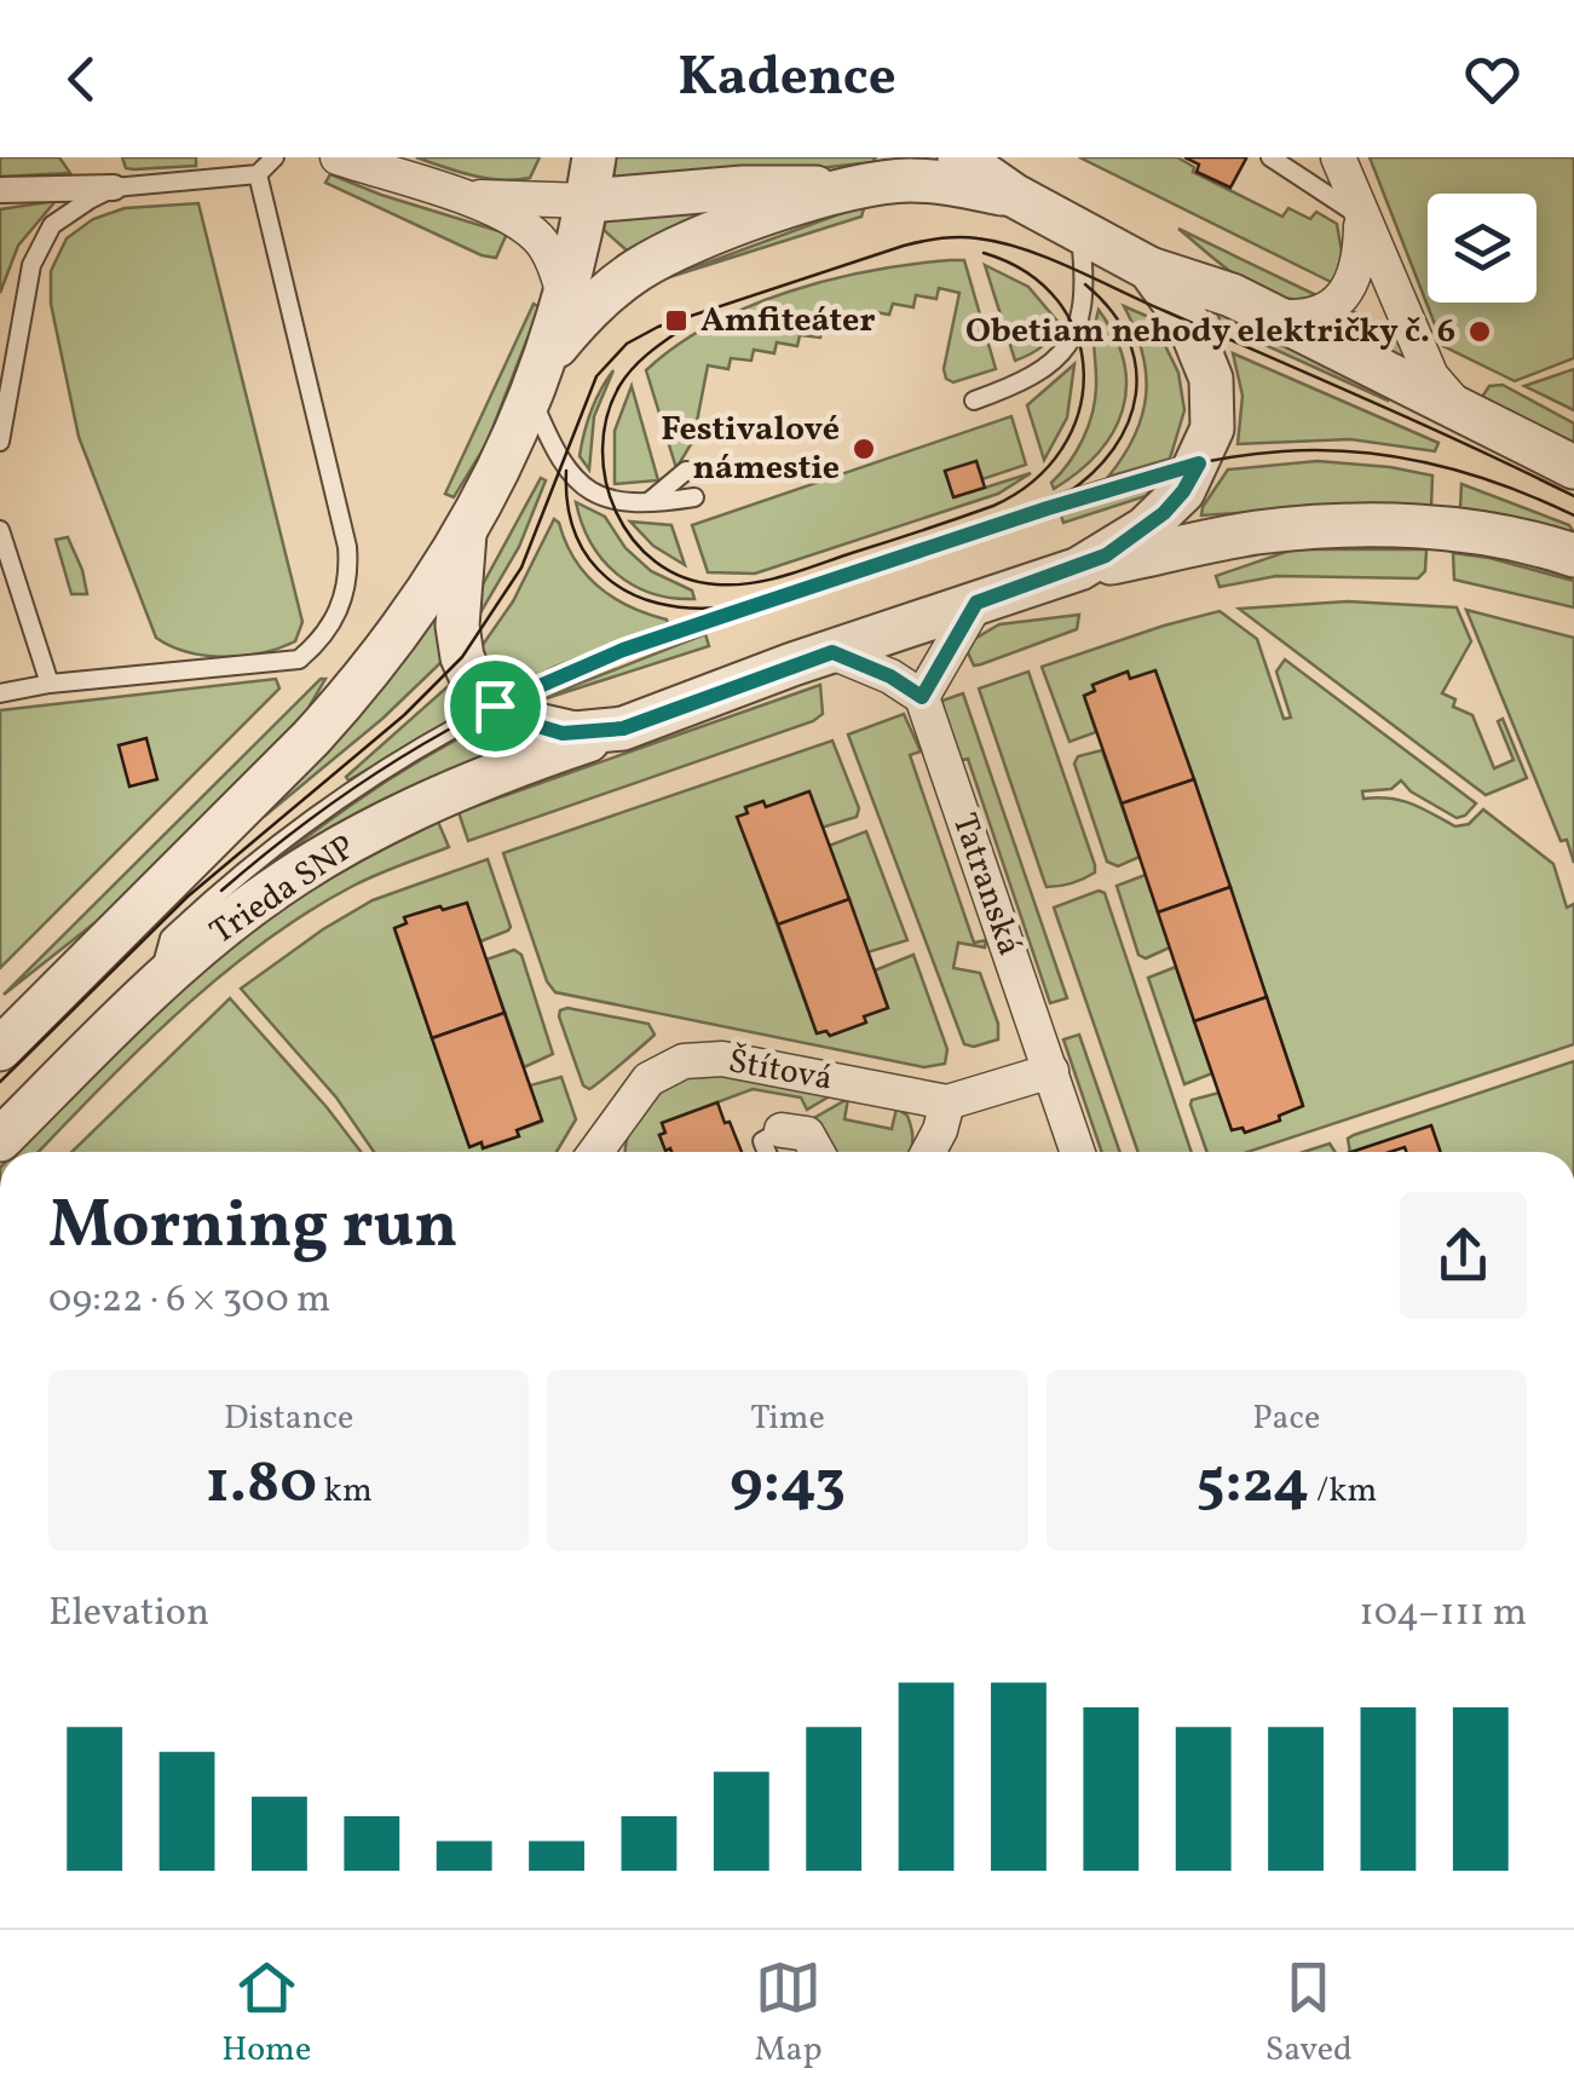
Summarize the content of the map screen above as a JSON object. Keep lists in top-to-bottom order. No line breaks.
{"streets":{"street":["Tatranská","Trieda SNP","Štítová"]},"places":{"transit":["Amfiteáter"],"other":["Obetiam nehody električky č. 6","Festivalové námestie"]},"page":{"header":"Kadence","heading":["Morning run","09:22 · 6 × 300 m"],"stats":[["Distance","1.80 km"],["Time","9:43"],["Pace","5:24 /km"]],"chart":["Elevation","104–111 m"],"tabs":["Home","Map","Saved"]}}
